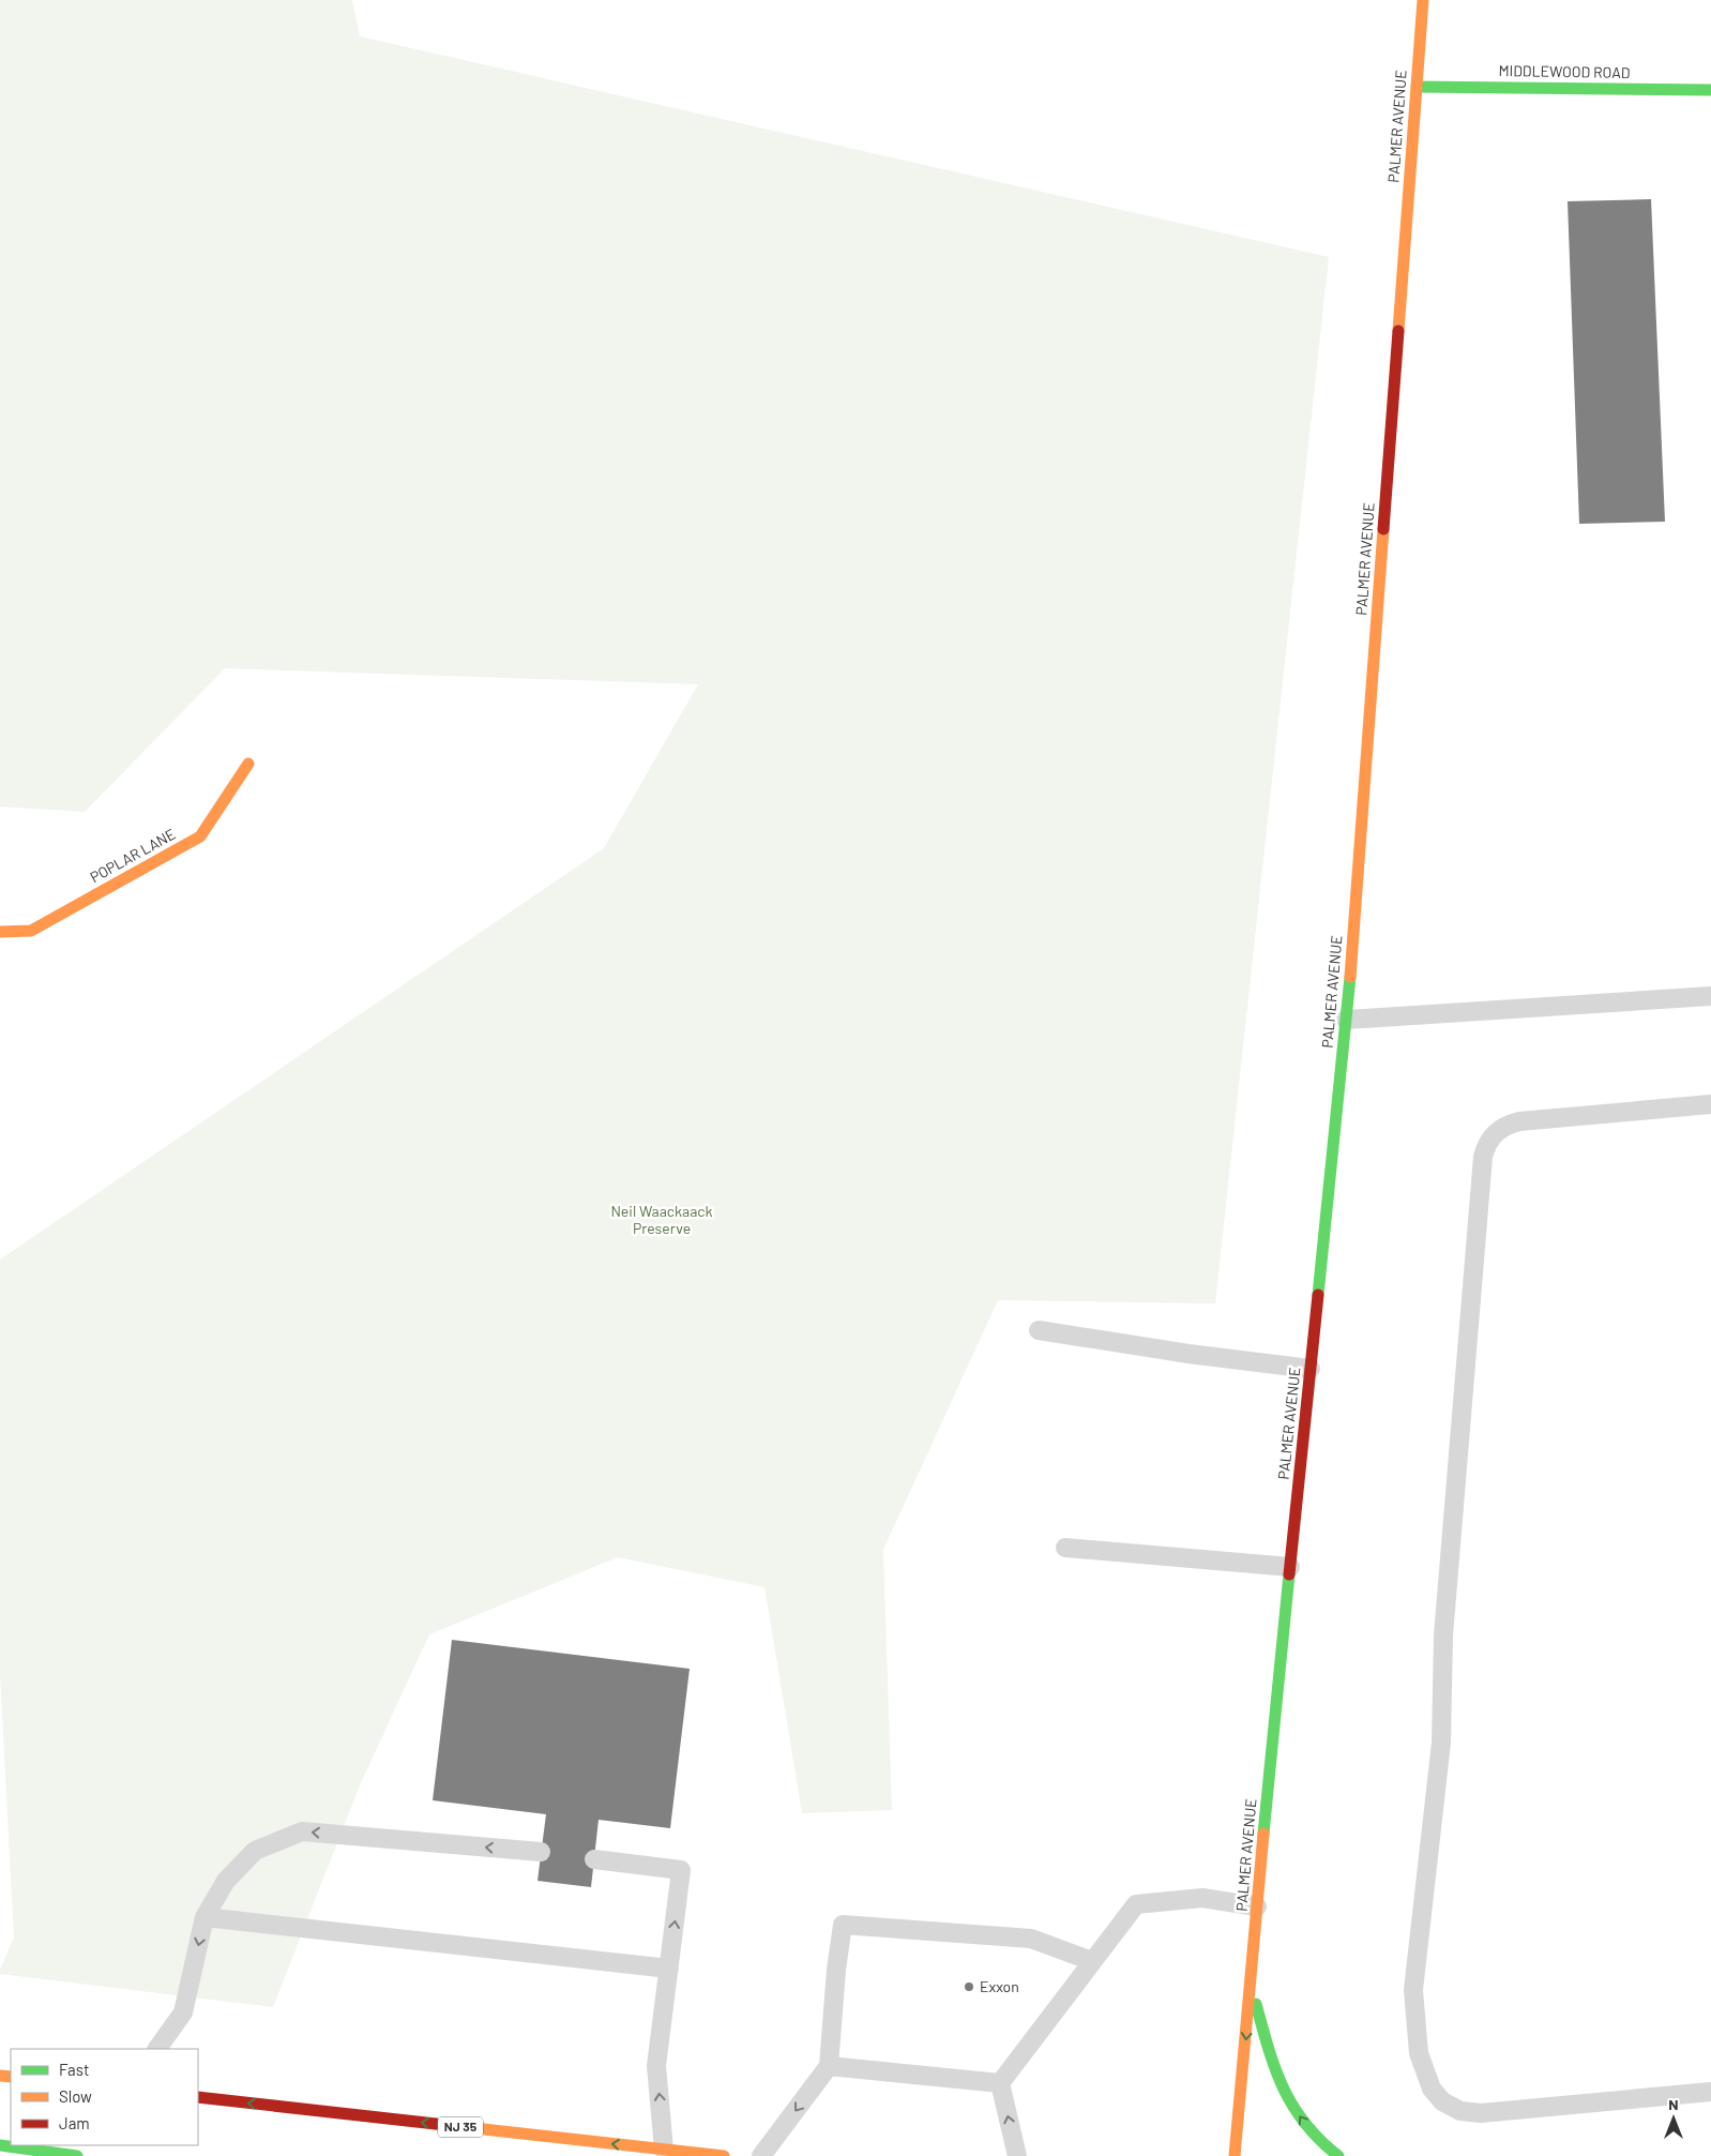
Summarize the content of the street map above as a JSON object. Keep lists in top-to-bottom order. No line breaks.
{"streets":{"main road":["MIDDLEWOOD ROAD","PALMER AVENUE","POPLAR LANE","NJ 35"]},"crossings":[["MIDDLEWOOD ROAD","PALMER AVENUE"]],"parks":["Neil Waackaack Preserve"],"places":["Exxon"],"legend":["Fast","Slow","Jam"],"north":"top"}
